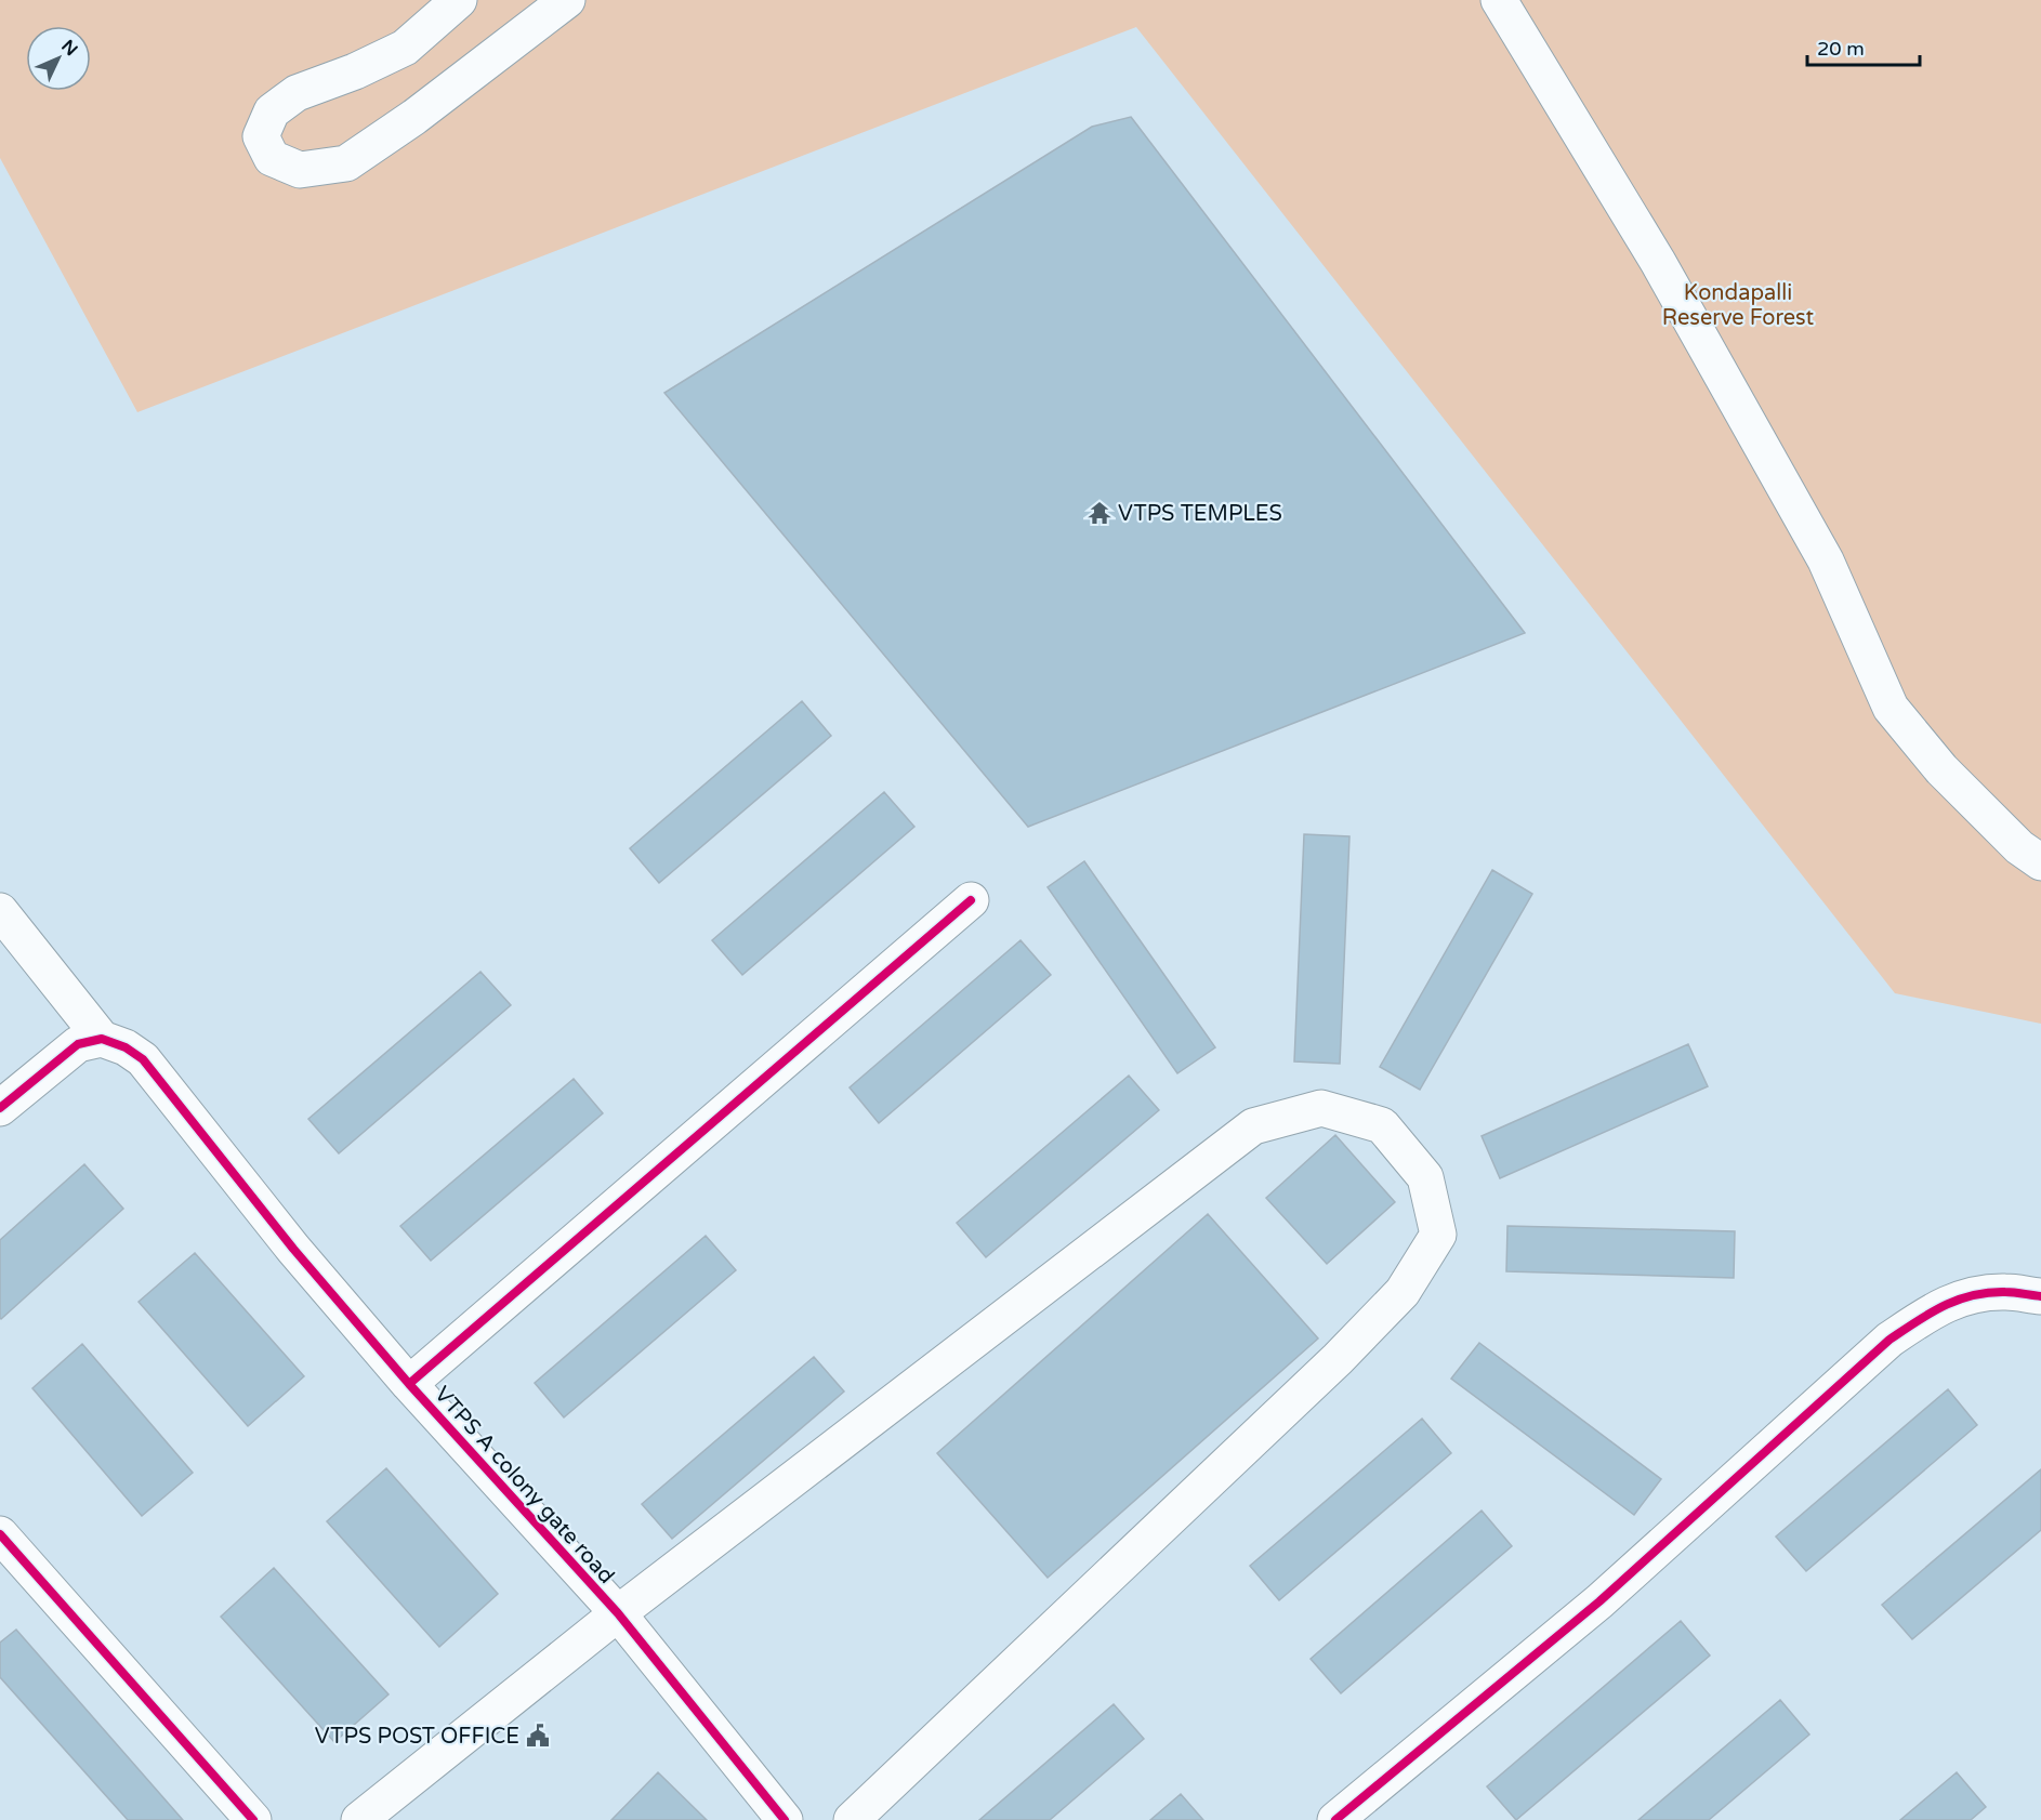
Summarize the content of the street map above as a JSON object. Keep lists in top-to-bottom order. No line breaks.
{"streets":{"street":["VTPS A colony gate road"]},"parks":["Kondapalli Reserve Forest"],"places":{"temple":["VTPS TEMPLES"],"public building":["VTPS POST OFFICE"]},"scale_bar":"20 m","north":"top right"}
